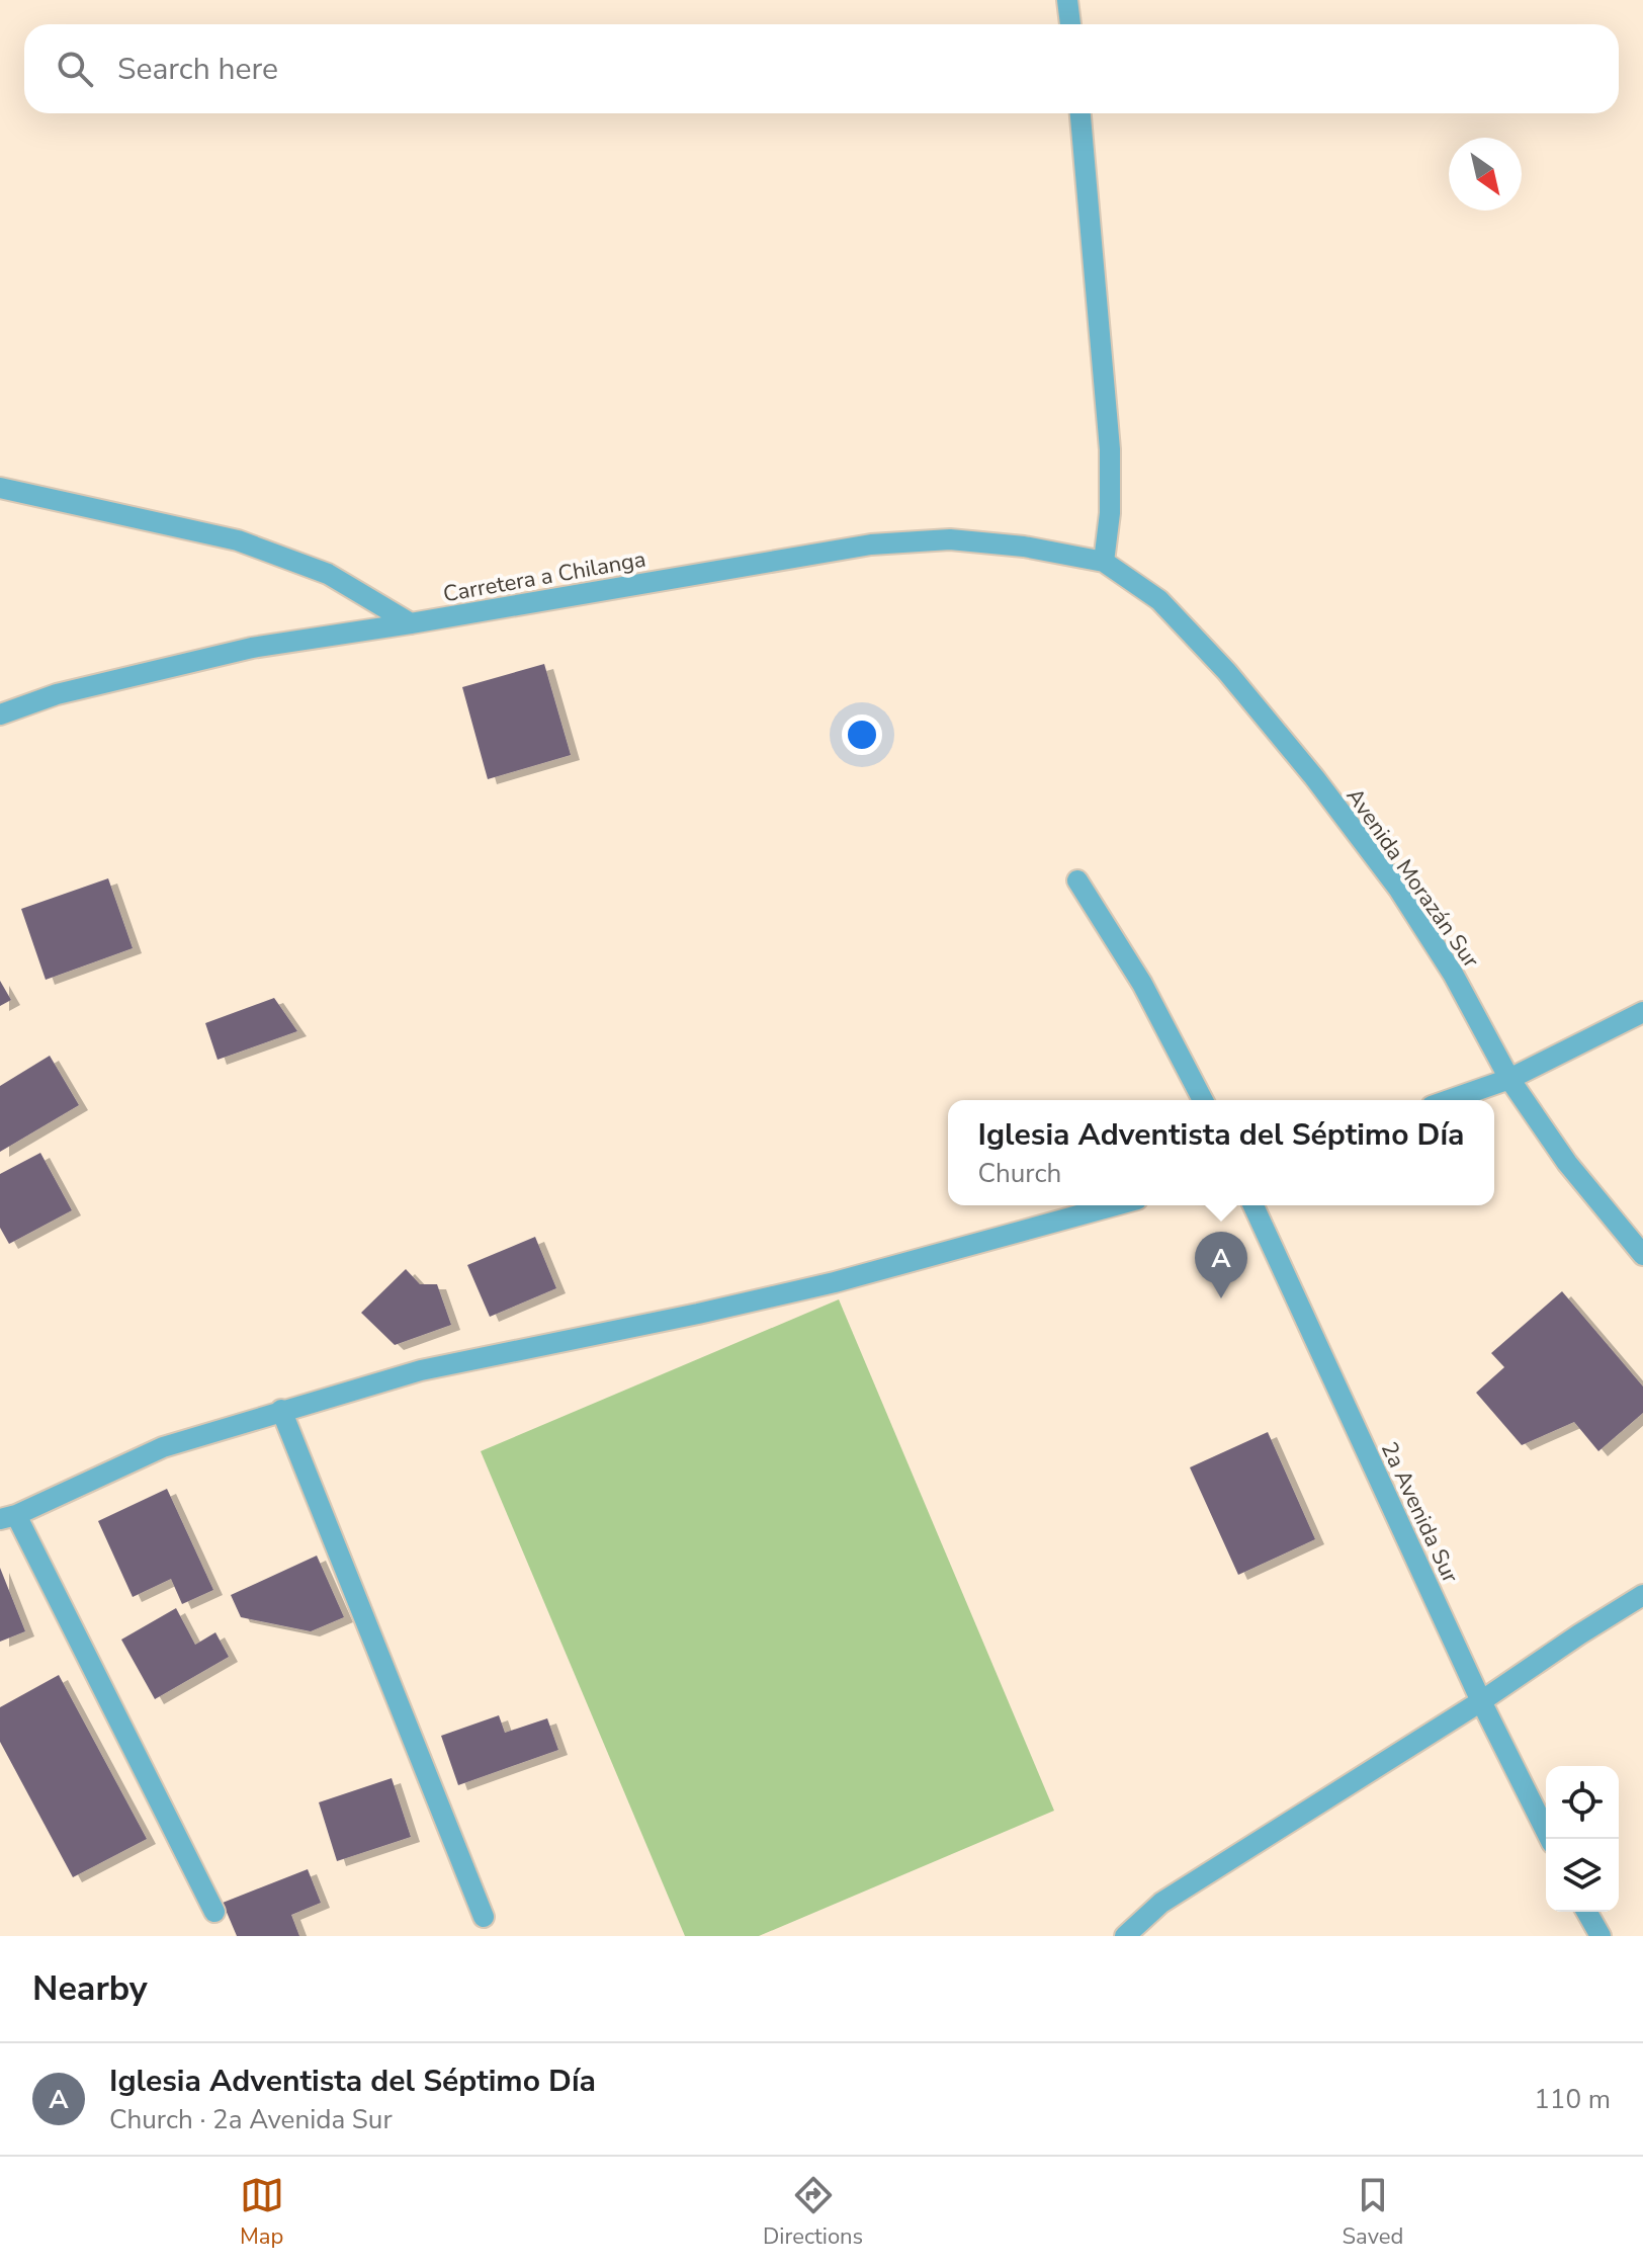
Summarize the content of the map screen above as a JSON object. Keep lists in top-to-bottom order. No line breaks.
{"streets":{"street":["Carretera a Chilanga","Avenida Morazán Sur","2a Avenida Sur"]},"crossings":[["Carretera a Chilanga","Avenida Morazán Sur"]],"north":"bottom right","page":{"search":"Search here","popup":["Iglesia Adventista del Séptimo Día","Church"],"pins":"A","heading":"Nearby","list":[{"mark":"A","name":"Iglesia Adventista del Séptimo Día","note":"Church · 2a Avenida Sur","value":"110 m"}],"nav":["Map","Directions","Saved"]}}
